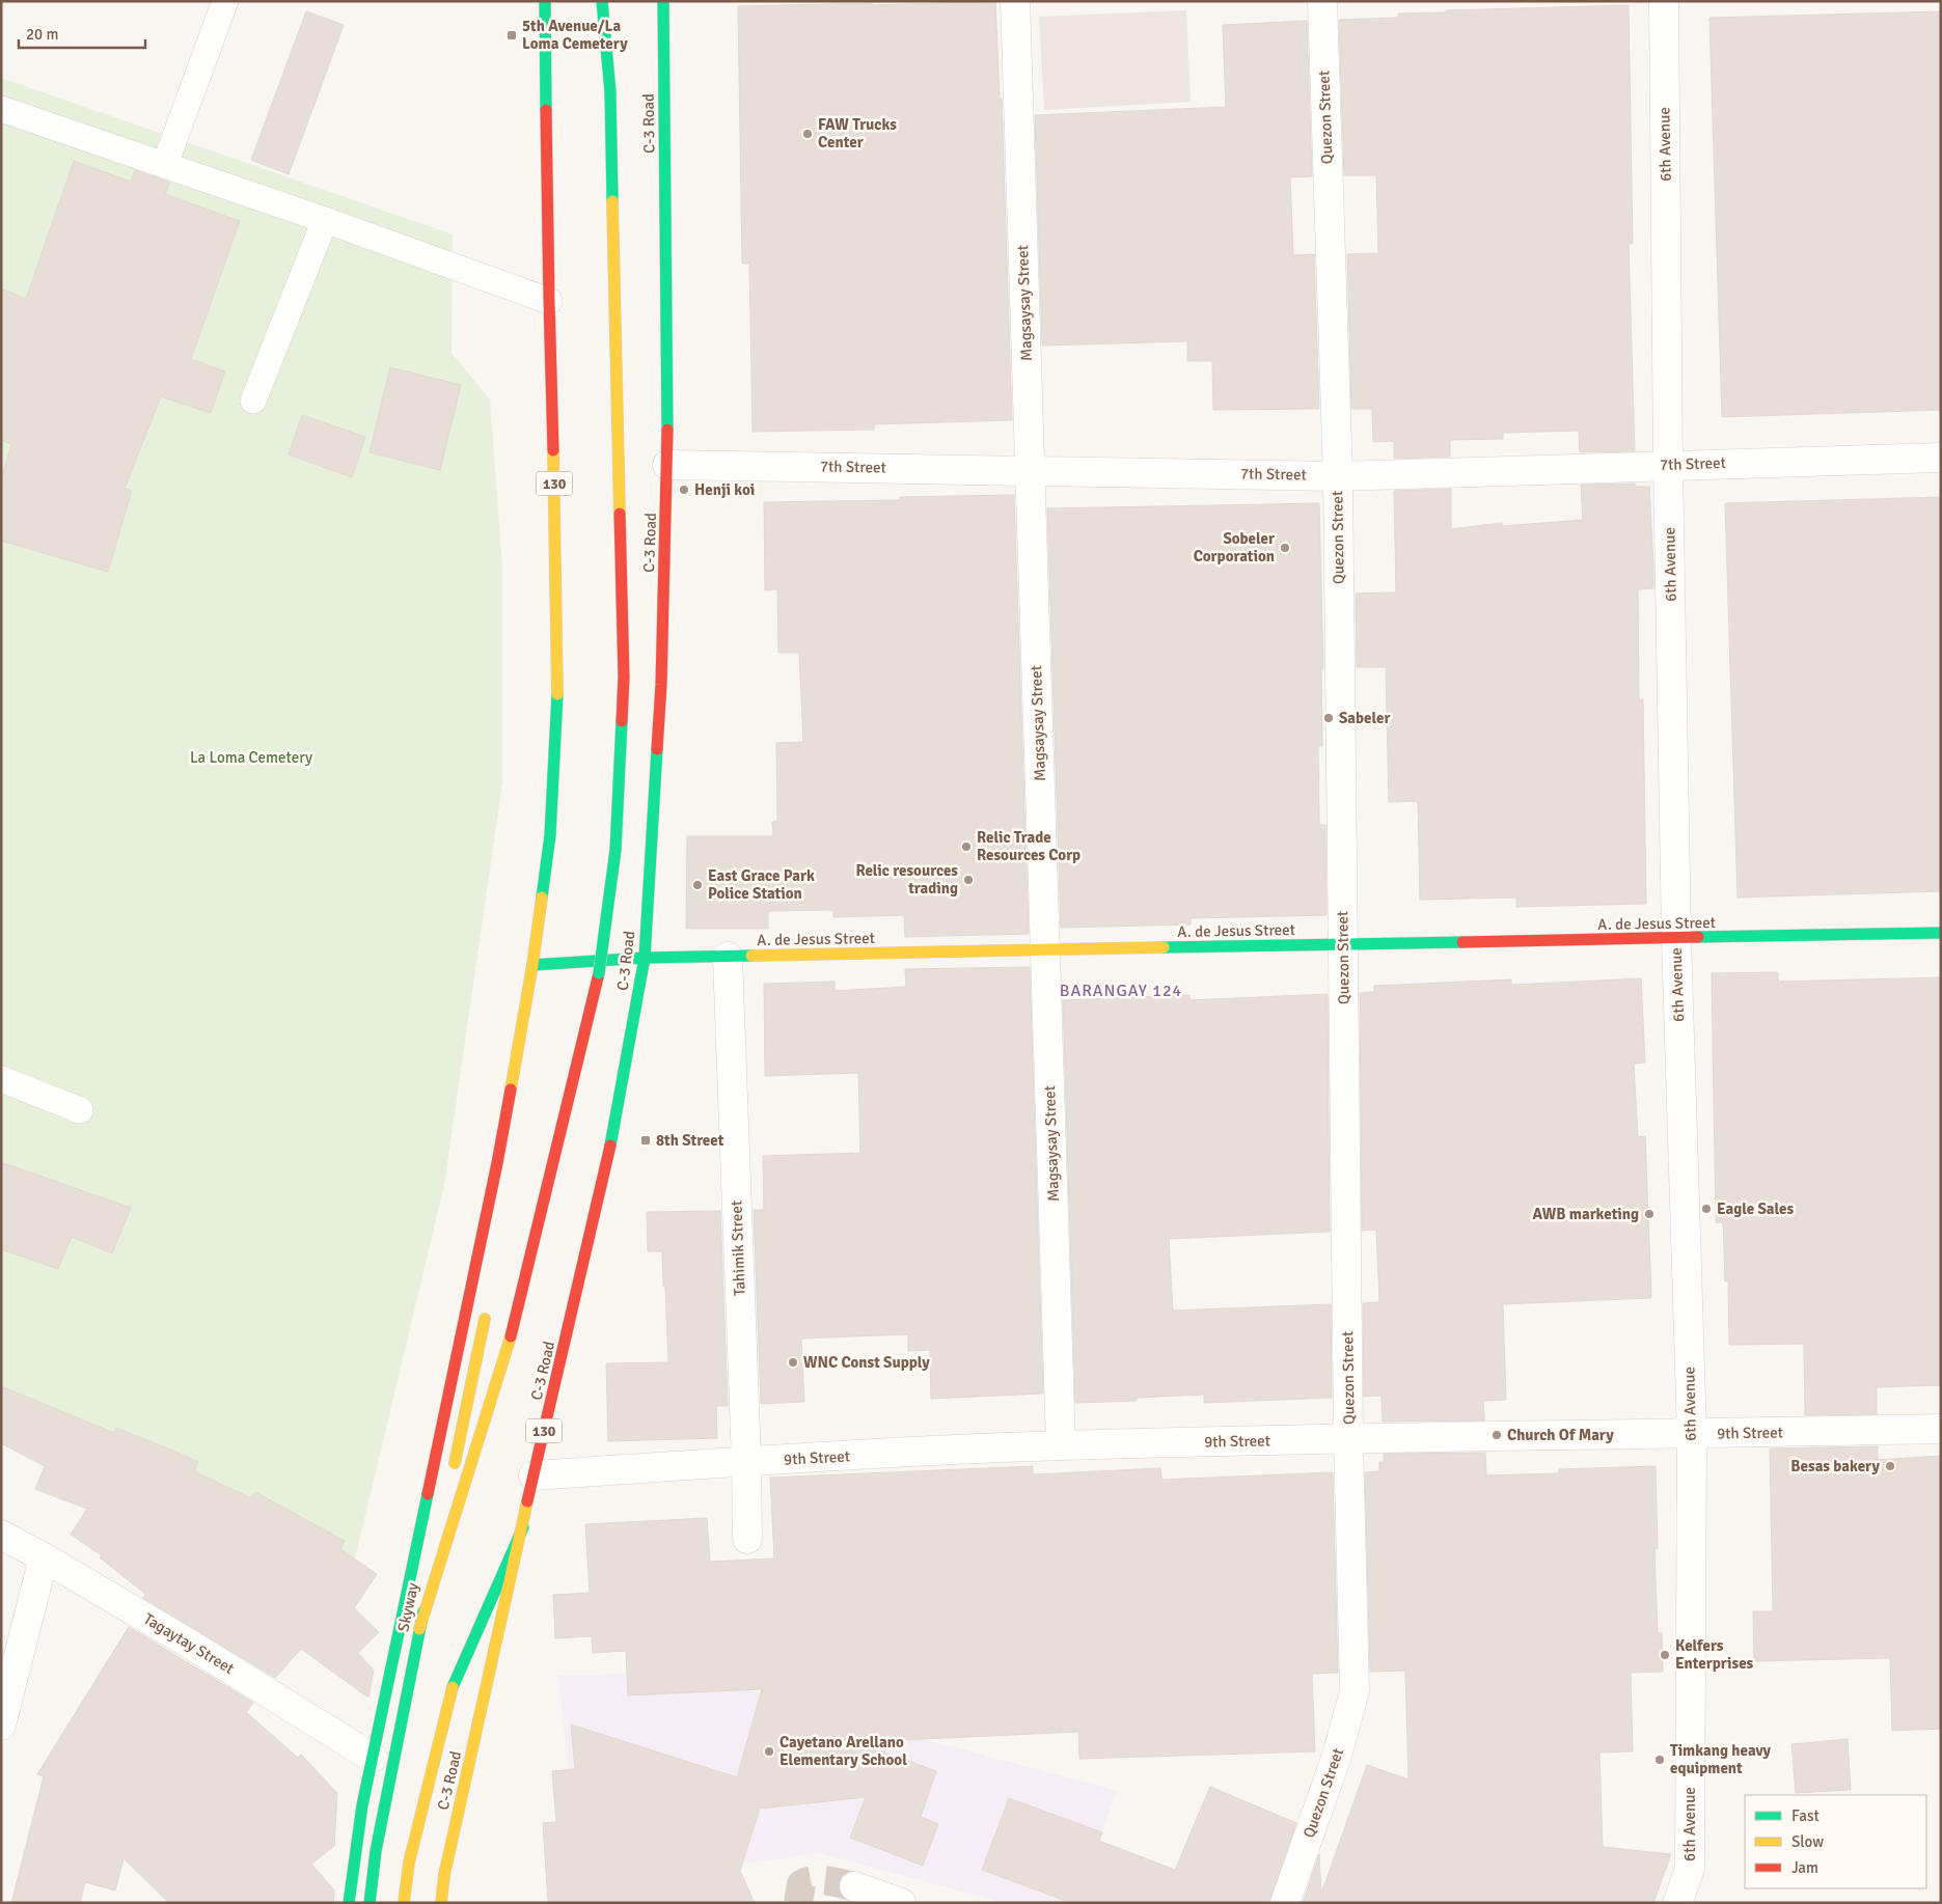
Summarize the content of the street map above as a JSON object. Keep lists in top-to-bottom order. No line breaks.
{"streets":{"main road":["C-3 Road","130","A. de Jesus Street","Skyway"],"street":["Quezon Street","6th Avenue","Magsaysay Street","7th Street","Tahimik Street","9th Street","Tagaytay Street"]},"crossings":[["Quezon Street","7th Street"],["Quezon Street","A. de Jesus Street"],["Quezon Street","9th Street"],["C-3 Road","7th Street"],["C-3 Road","A. de Jesus Street"],["C-3 Road","9th Street"],["6th Avenue","7th Street"],["6th Avenue","A. de Jesus Street"],["6th Avenue","9th Street"],["Magsaysay Street","7th Street"],["Magsaysay Street","A. de Jesus Street"],["Magsaysay Street","9th Street"],["130","A. de Jesus Street"],["130","Tagaytay Street"],["A. de Jesus Street","Tahimik Street"],["Tahimik Street","9th Street"]],"districts":["BARANGAY 124"],"parks":["La Loma Cemetery"],"places":{"transit":["5th Avenue/La Loma Cemetery","8th Street"],"other":["FAW Trucks Center","Henji koi","Sobeler Corporation","Sabeler","Relic Trade Resources Corp","Relic resources trading","East Grace Park Police Station","Eagle Sales","AWB marketing","WNC Const Supply","Church Of Mary","Besas bakery","Kelfers Enterprises","Cayetano Arellano Elementary School","Timkang heavy equipment"]},"legend":["Fast","Slow","Jam"],"scale_bar":"20 m"}
